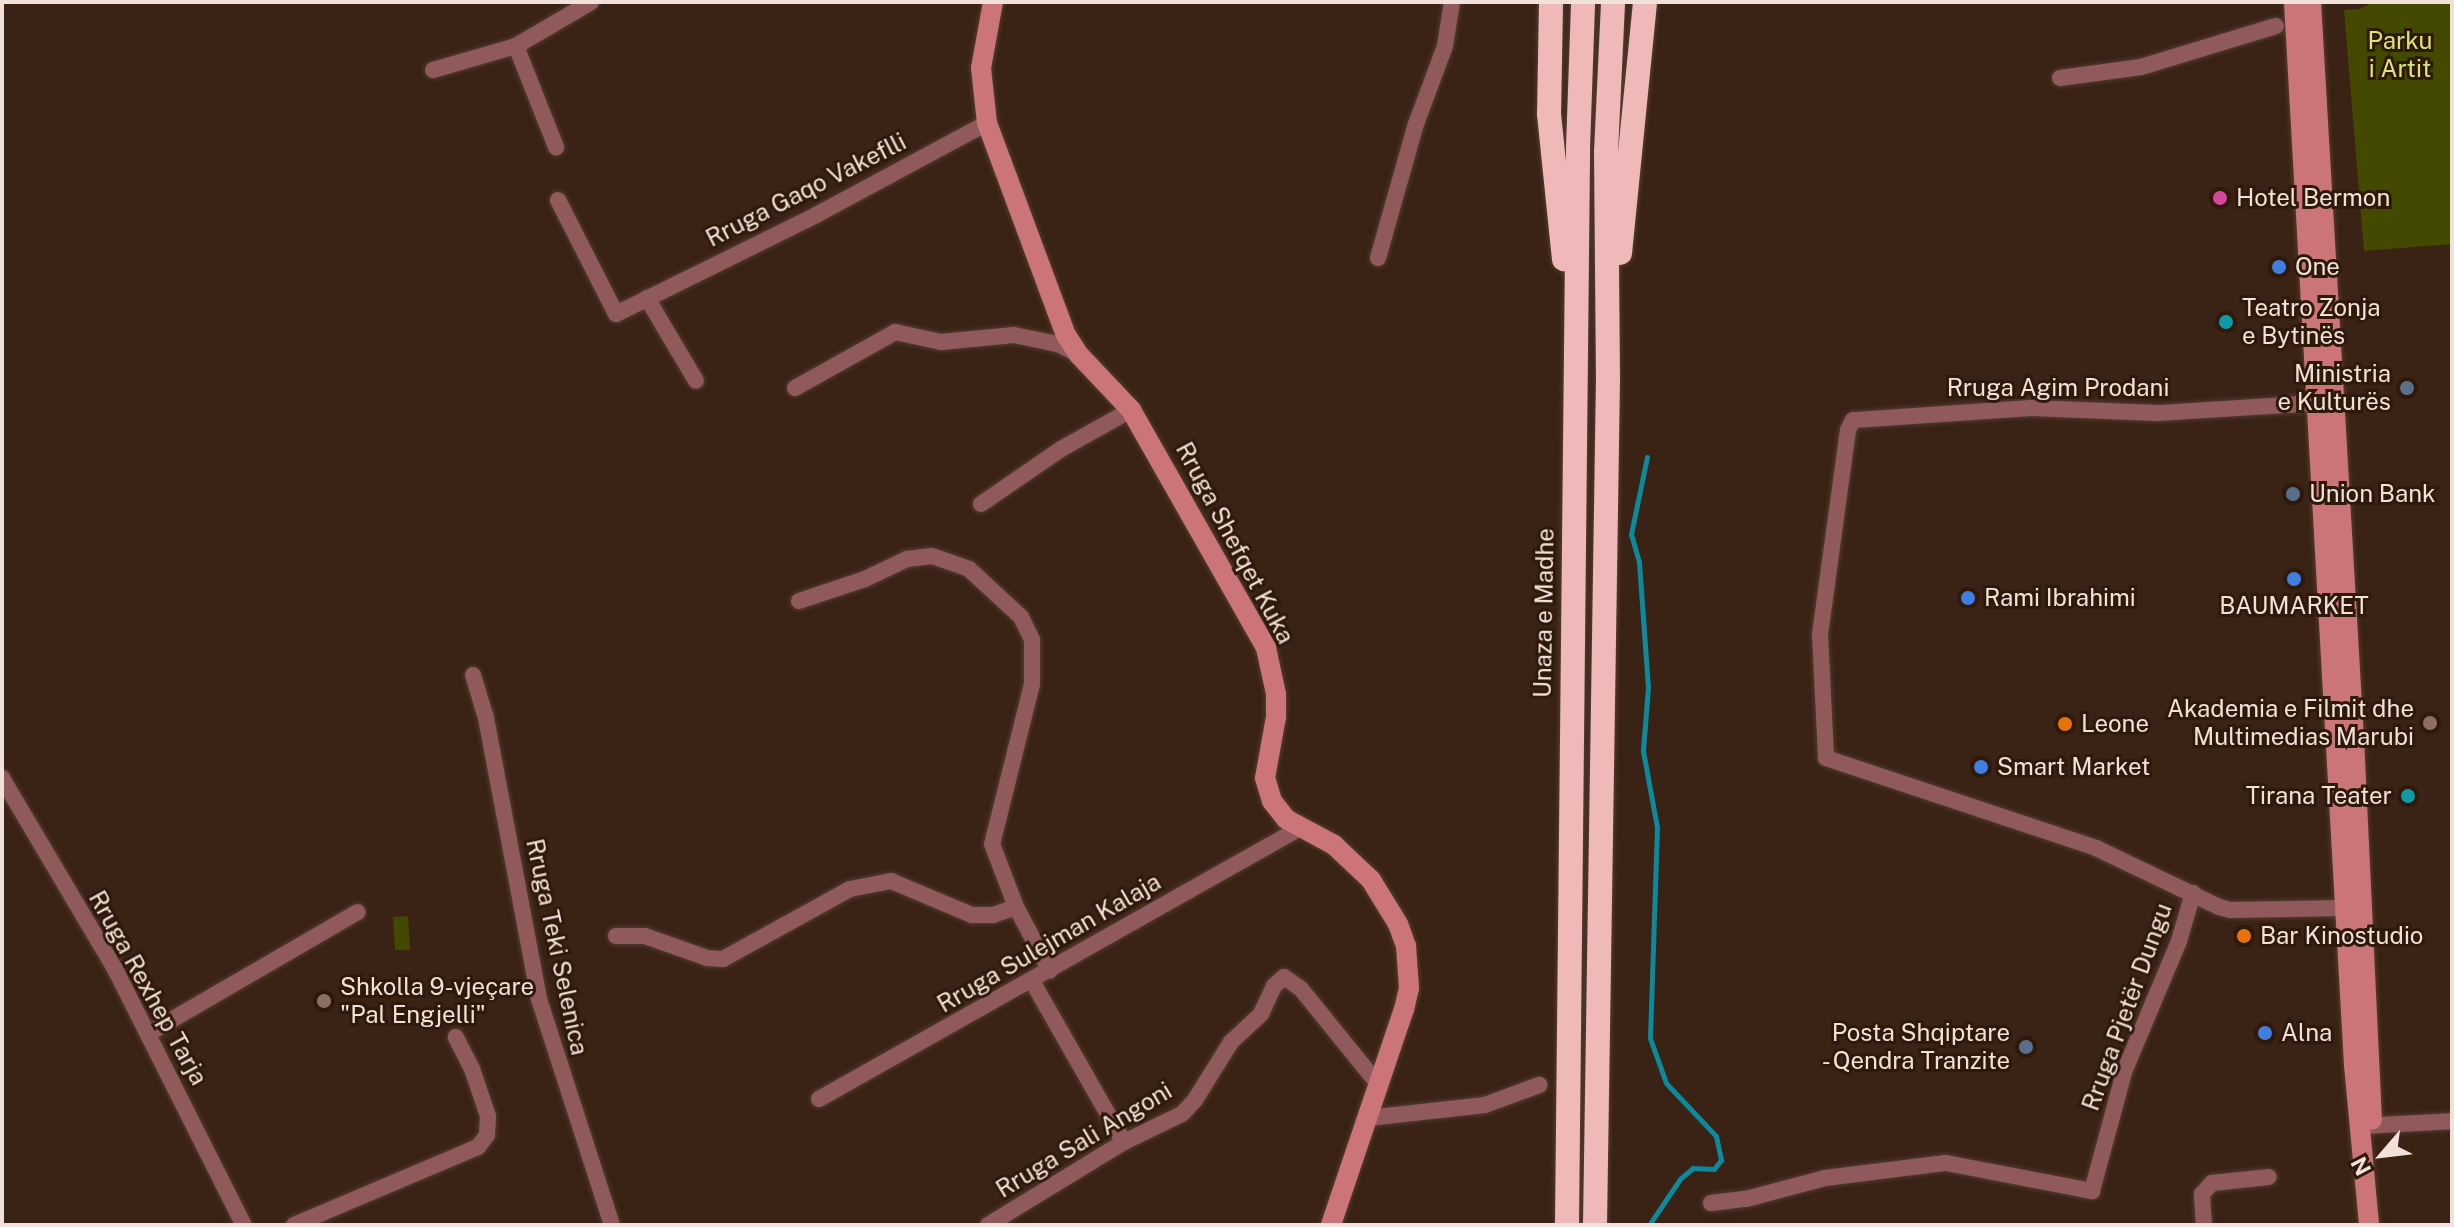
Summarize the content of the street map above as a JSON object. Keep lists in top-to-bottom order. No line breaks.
{"streets":{"highway":["Unaza e Madhe"],"main road":["Rruga Shefqet Kuka"],"street":["Rruga Gaqo Vakeflli","Rruga Agim Prodani","Rruga Sulejman Kalaja","Rruga Teki Selenica","Rruga Rexhep Tarja","Rruga Pjetër Dungu","Rruga Sali Angoni"]},"crossings":[["Rruga Gaqo Vakeflli","Rruga Shefqet Kuka"],["Rruga Agim Prodani","Rruga Pjetër Dungu"],["Rruga Shefqet Kuka","Rruga Sulejman Kalaja"],["Rruga Shefqet Kuka","Rruga Sali Angoni"]],"parks":["Parku i Artit"],"places":["Hotel Bermon","One","Teatro Zonja e Bytinës","Ministria e Kulturës","Union Bank","BAUMARKET","Rami Ibrahimi","Akademia e Filmit dhe Multimedias Marubi","Leone","Smart Market","Tirana Teater","Bar Kinostudio","Shkolla 9-vjeçare \"Pal Engjelli\"","Alna","Posta Shqiptare - Qendra Tranzite"],"north":"bottom left"}
